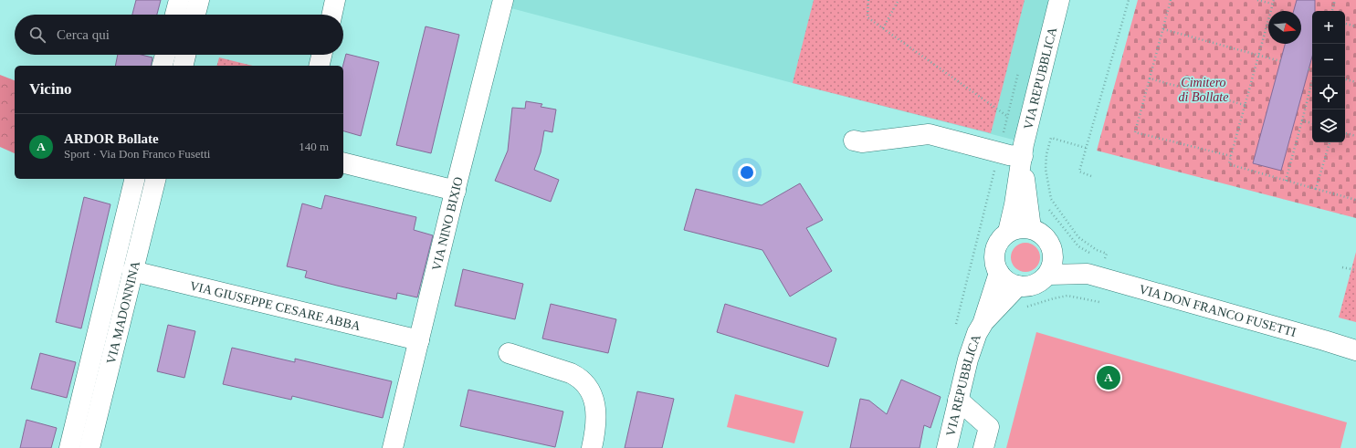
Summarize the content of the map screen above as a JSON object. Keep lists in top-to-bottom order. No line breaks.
{"streets":{"street":["VIA REPUBBLICA","VIA NINO BIXIO","VIA GIUSEPPE CESARE ABBA","VIA DON FRANCO FUSETTI","VIA MADONNINA"]},"crossings":[["VIA REPUBBLICA","VIA DON FRANCO FUSETTI"],["VIA NINO BIXIO","VIA GIUSEPPE CESARE ABBA"],["VIA GIUSEPPE CESARE ABBA","VIA MADONNINA"]],"parks":["Cimitero di Bollate"],"north":"right","page":{"map_buttons":["+","−"],"search":"Cerca qui","heading":"Vicino","list":[{"mark":"A","name":"ARDOR Bollate","note":"Sport · Via Don Franco Fusetti","value":"140 m"}],"pins":"A"}}
